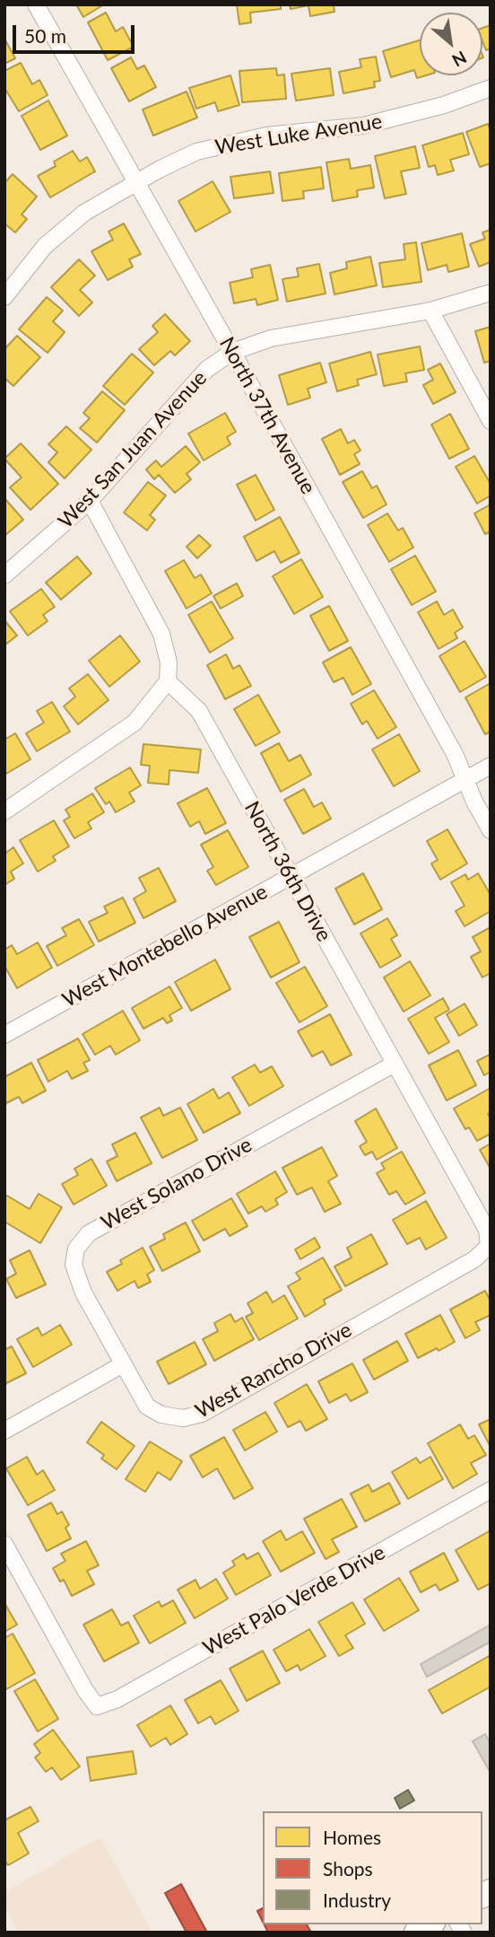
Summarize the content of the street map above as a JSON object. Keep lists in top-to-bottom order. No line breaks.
{"streets":{"street":["West Luke Avenue","North 37th Avenue","West San Juan Avenue","North 36th Drive","West Montebello Avenue","West Solano Drive","West Rancho Drive","West Palo Verde Drive"]},"crossings":[["West Luke Avenue","North 37th Avenue"],["North 37th Avenue","West San Juan Avenue"],["North 37th Avenue","West Montebello Avenue"],["North 36th Drive","West Montebello Avenue"],["North 36th Drive","West Solano Drive"],["North 36th Drive","West Rancho Drive"],["West Solano Drive","West Rancho Drive"]],"legend":["Homes","Shops","Industry"],"scale_bar":"50 m","north":"bottom right"}
